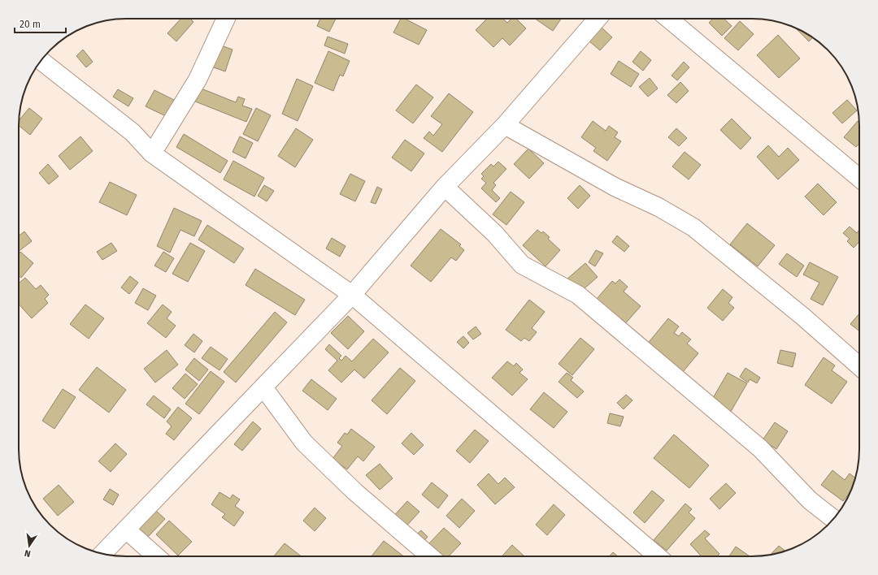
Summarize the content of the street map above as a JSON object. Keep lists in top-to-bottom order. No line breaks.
{"scale_bar":"20 m","north":"bottom"}
